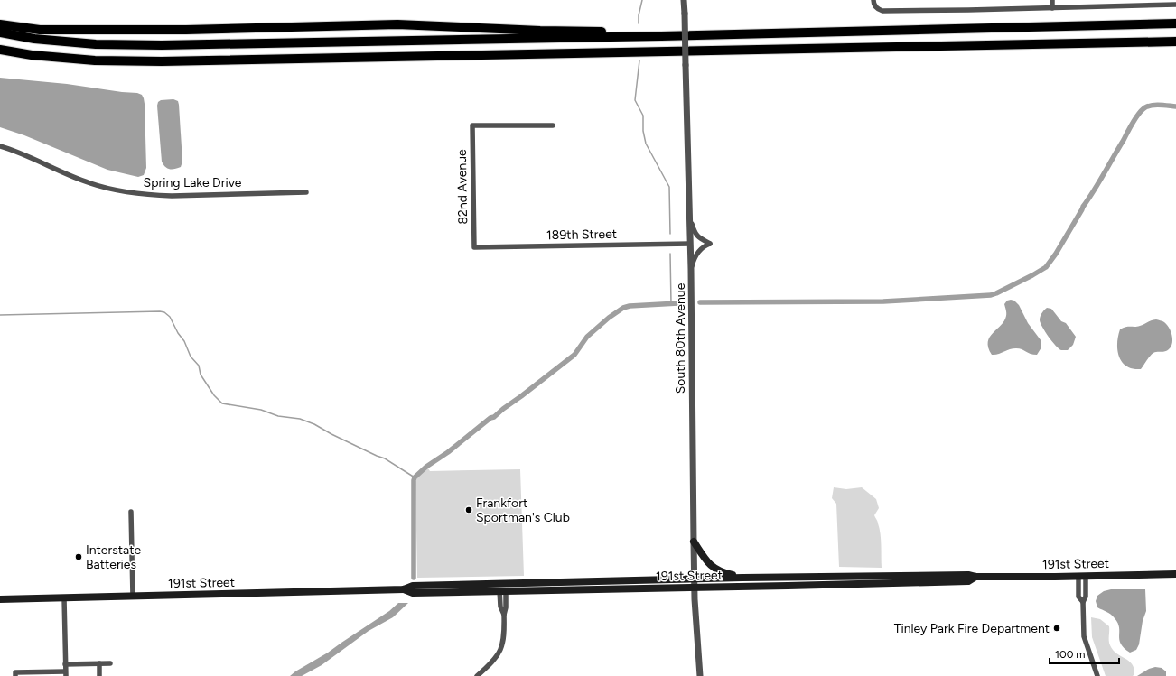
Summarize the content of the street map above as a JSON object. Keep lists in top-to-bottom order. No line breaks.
{"streets":{"main road":["191st Street"],"street":["Spring Lake Drive","82nd Avenue","189th Street","South 80th Avenue"]},"crossings":[["82nd Avenue","189th Street"],["189th Street","South 80th Avenue"],["South 80th Avenue","191st Street"]],"places":["Frankfort Sportman's Club","Interstate Batteries","Tinley Park Fire Department"],"scale_bar":"100 m"}
